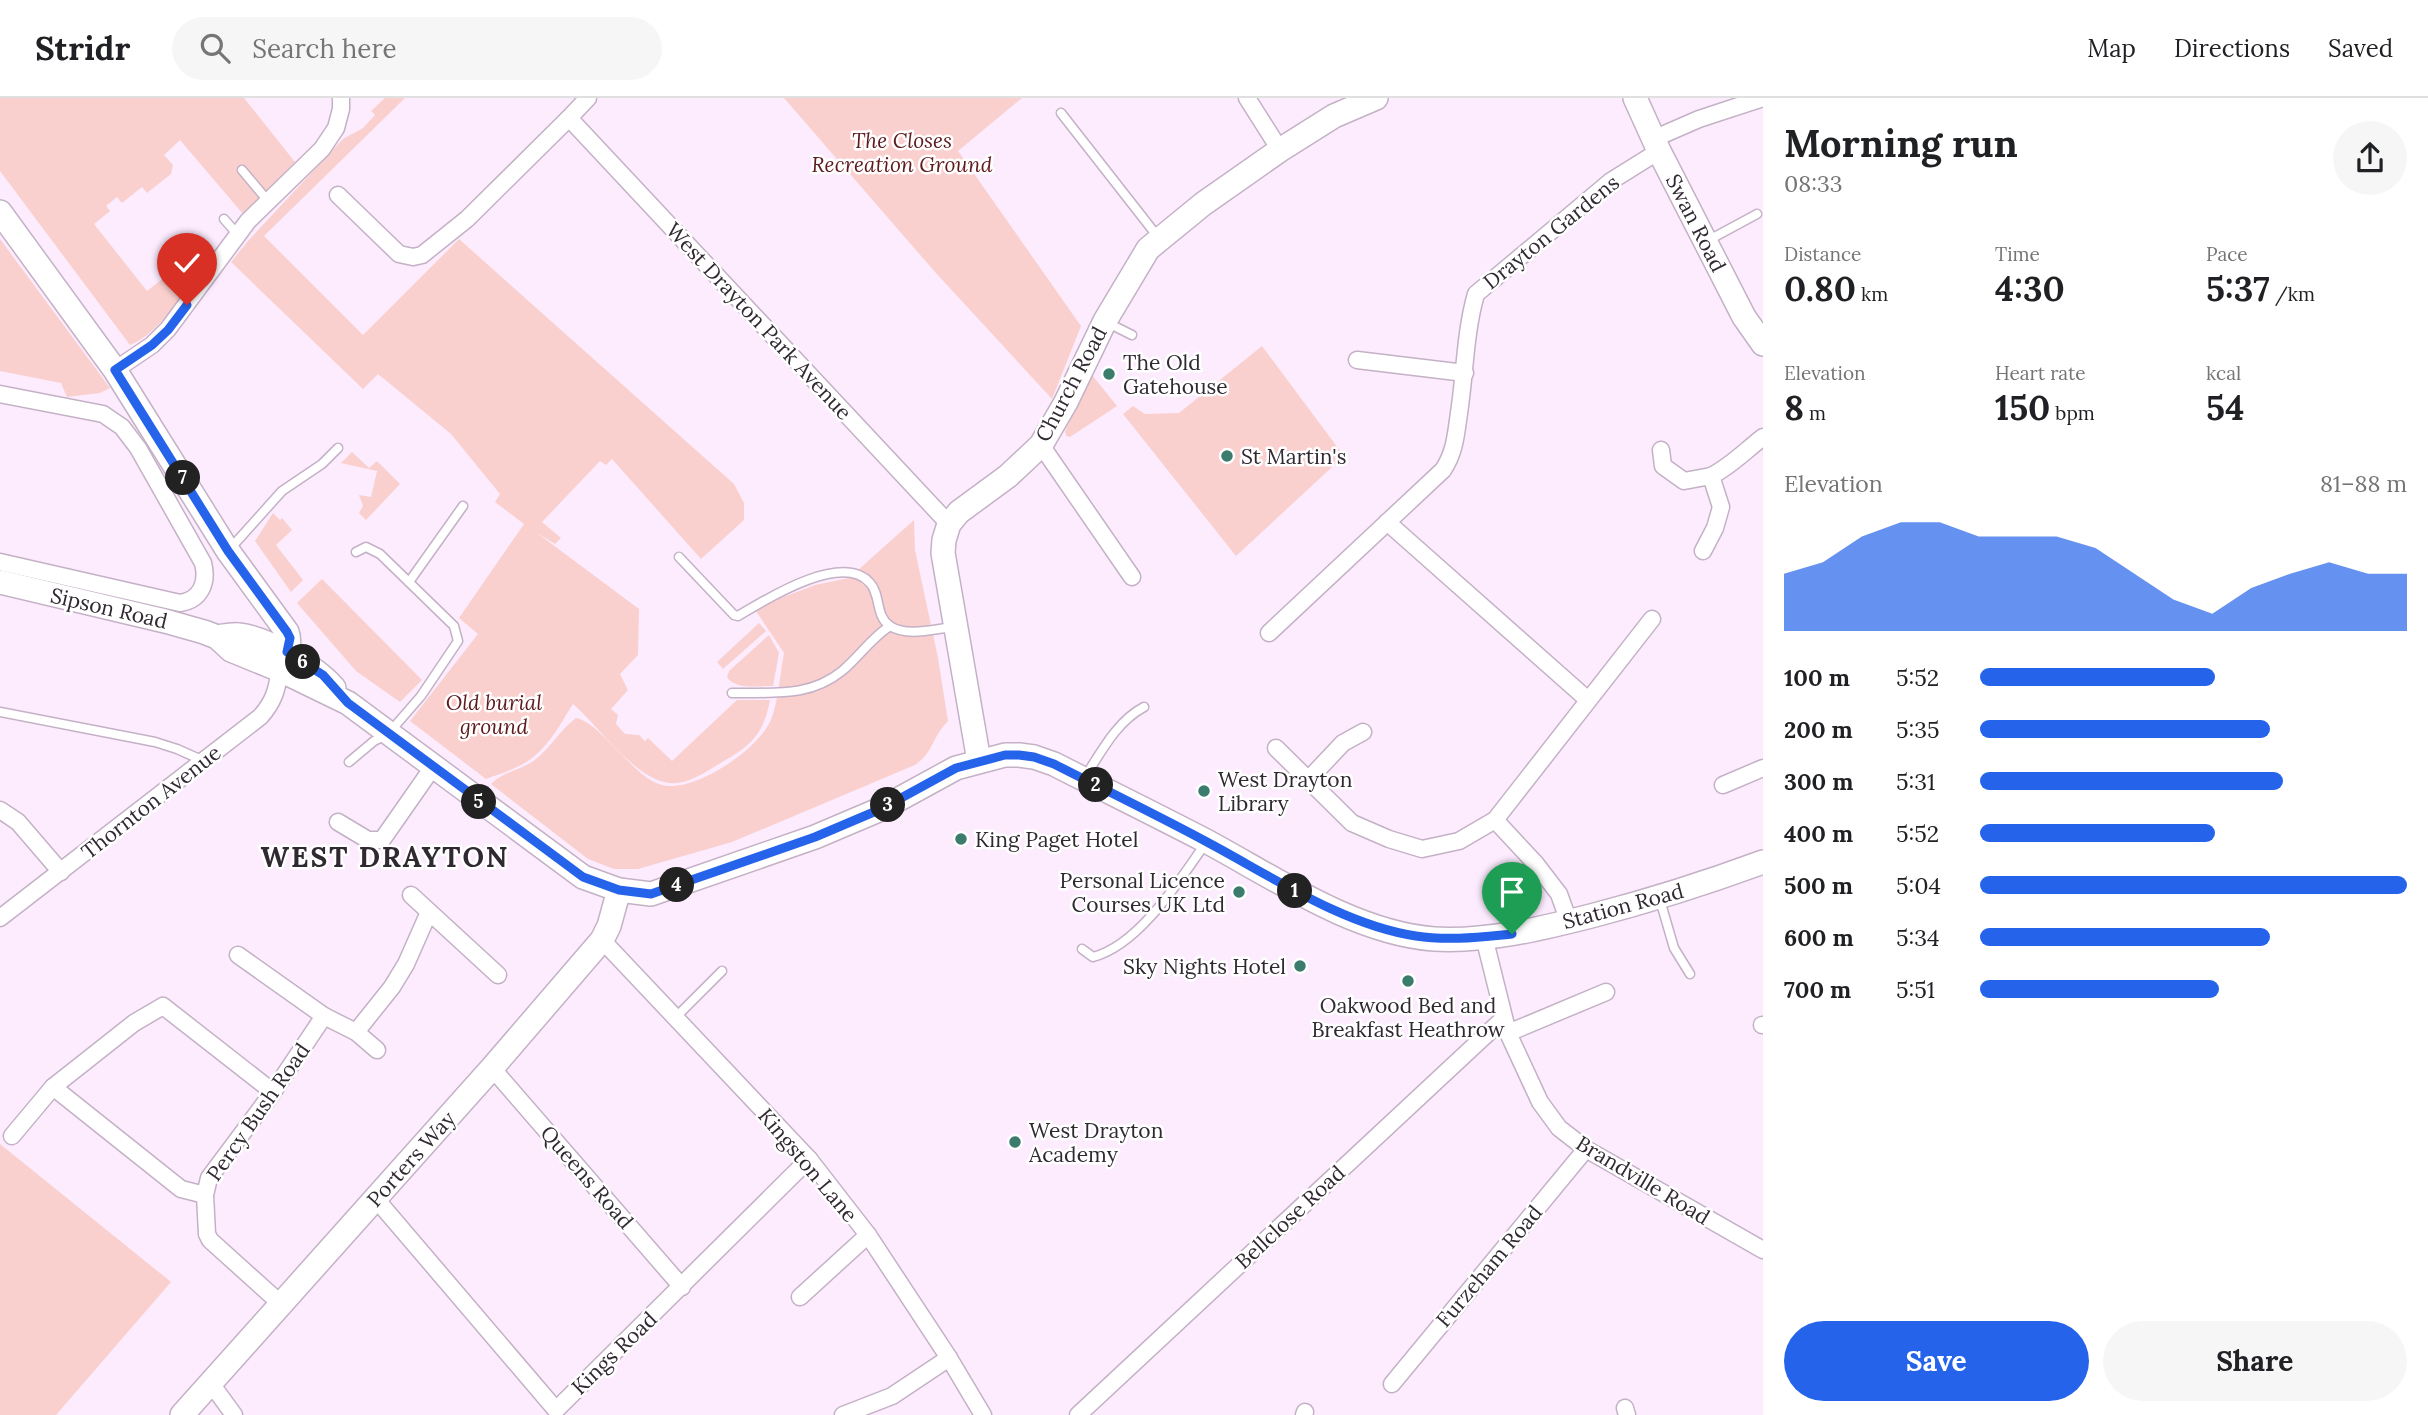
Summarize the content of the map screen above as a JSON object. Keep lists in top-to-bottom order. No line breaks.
{"streets":{"street":["Swan Road","Drayton Gardens","West Drayton Park Avenue","Church Road","Sipson Road","Thornton Avenue","Station Road","Percy Bush Road","Porters Way","Kingston Lane","Queens Road","Brandville Road","Bellclose Road","Furzeham Road","Kings Road"]},"crossings":[["Swan Road","Drayton Gardens"],["West Drayton Park Avenue","Church Road"],["Sipson Road","Thornton Avenue"],["Sipson Road","Station Road"],["Thornton Avenue","Station Road"],["Station Road","Porters Way"],["Station Road","Brandville Road"],["Percy Bush Road","Porters Way"],["Porters Way","Kingston Lane"],["Porters Way","Queens Road"],["Porters Way","Kings Road"],["Kingston Lane","Kings Road"],["Queens Road","Kings Road"],["Brandville Road","Bellclose Road"],["Brandville Road","Furzeham Road"]],"districts":["WEST DRAYTON"],"parks":["The Closes Recreation Ground","Old burial ground"],"places":["The Old Gatehouse","St Martin's","West Drayton Library","King Paget Hotel","Personal Licence Courses UK Ltd","Sky Nights Hotel","Oakwood Bed and Breakfast Heathrow","West Drayton Academy"],"page":{"header":"Stridr","search":"Search here","nav":["Map","Directions","Saved"],"heading":["Morning run","08:33"],"stats":[["Distance","0.80 km"],["Time","4:30"],["Pace","5:37 /km"],["Elevation","8 m"],["Heart rate","150 bpm"],["kcal","54"]],"chart":["Elevation","81–88 m"],"pins":["7","6","2","5","3","4","1"],"list":[{"name":"100 m","note":"5:52"},{"name":"200 m","note":"5:35"},{"name":"300 m","note":"5:31"},{"name":"400 m","note":"5:52"},{"name":"500 m","note":"5:04"},{"name":"600 m","note":"5:34"},{"name":"700 m","note":"5:51"}],"buttons":["Save","Share"]}}
